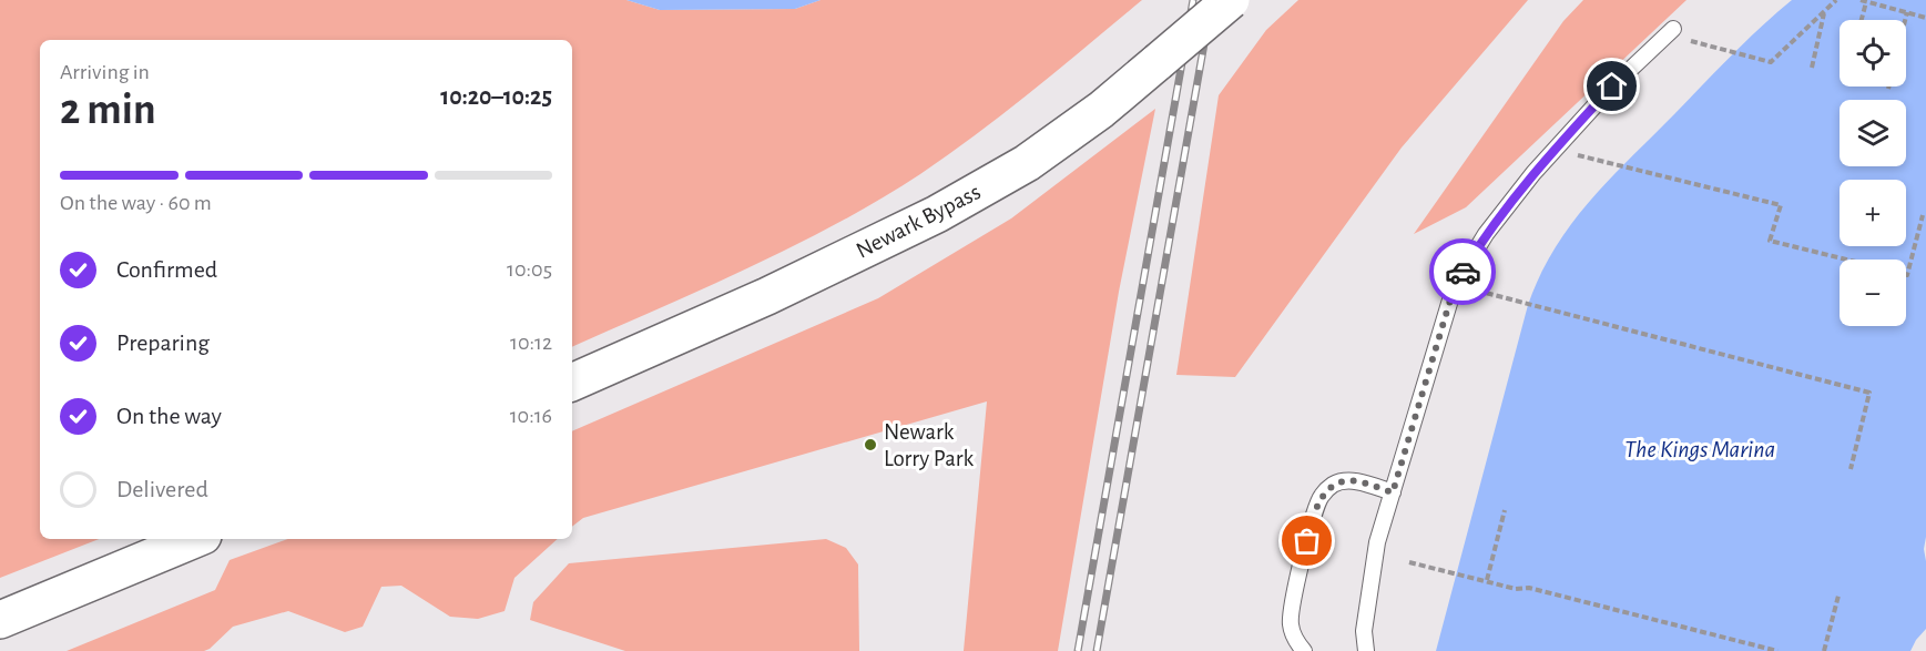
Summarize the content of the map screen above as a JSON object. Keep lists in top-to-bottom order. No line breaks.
{"streets":{"highway":["Newark Bypass"]},"water":["The Kings Marina"],"places":["Newark Lorry Park"],"page":{"map_buttons":["+","−"],"heading":["2 min","Arriving in","10:20–10:25"],"bar":"On the way · 60 m","list":[["Confirmed","10:05"],["Preparing","10:12"],["On the way","10:16"],"Delivered"]}}
